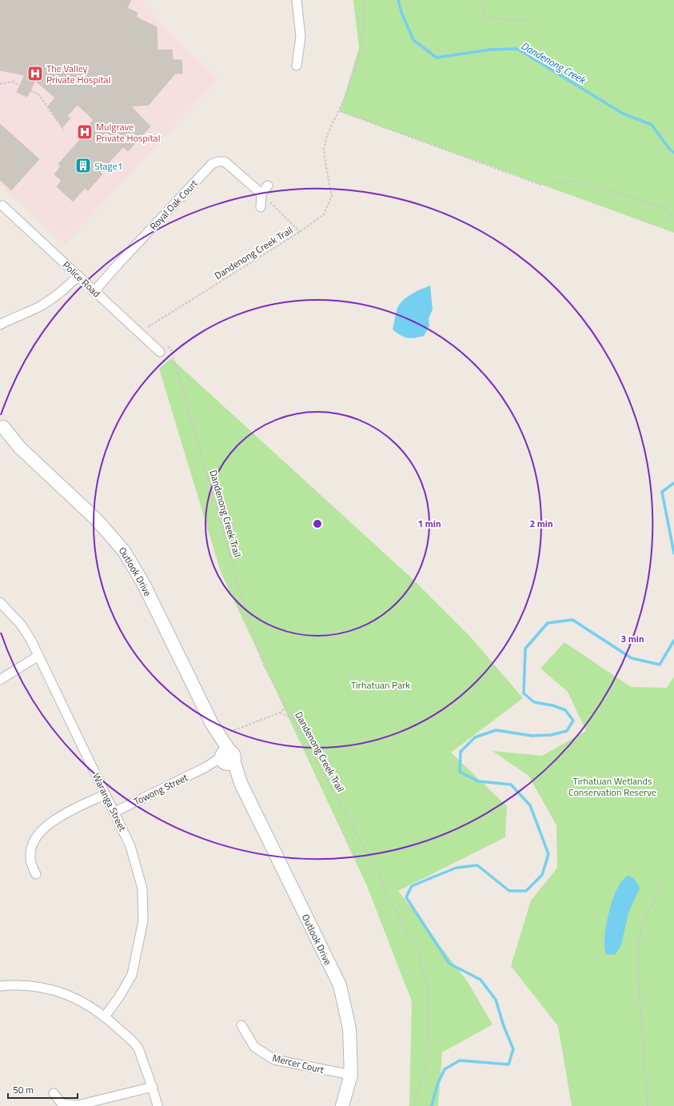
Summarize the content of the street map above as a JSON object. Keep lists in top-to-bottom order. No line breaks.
{"streets":{"street":["Royal Oak Court","Police Road","Outlook Drive","Towong Street","Waranga Street","Mercer Court"],"path":["Dandenong Creek Trail"]},"crossings":[["Royal Oak Court","Police Road"],["Outlook Drive","Towong Street"],["Outlook Drive","Mercer Court"],["Towong Street","Waranga Street"]],"water":["Dandenong Creek"],"parks":["Tirhatuan Park","Tirhatuan Wetlands Conservation Reserve"],"places":{"hospital":["The Valley Private Hospital","Mulgrave Private Hospital"],"building":["Stage1"]},"scale_bar":"50 m","rings":["1 min","2 min","3 min"]}
